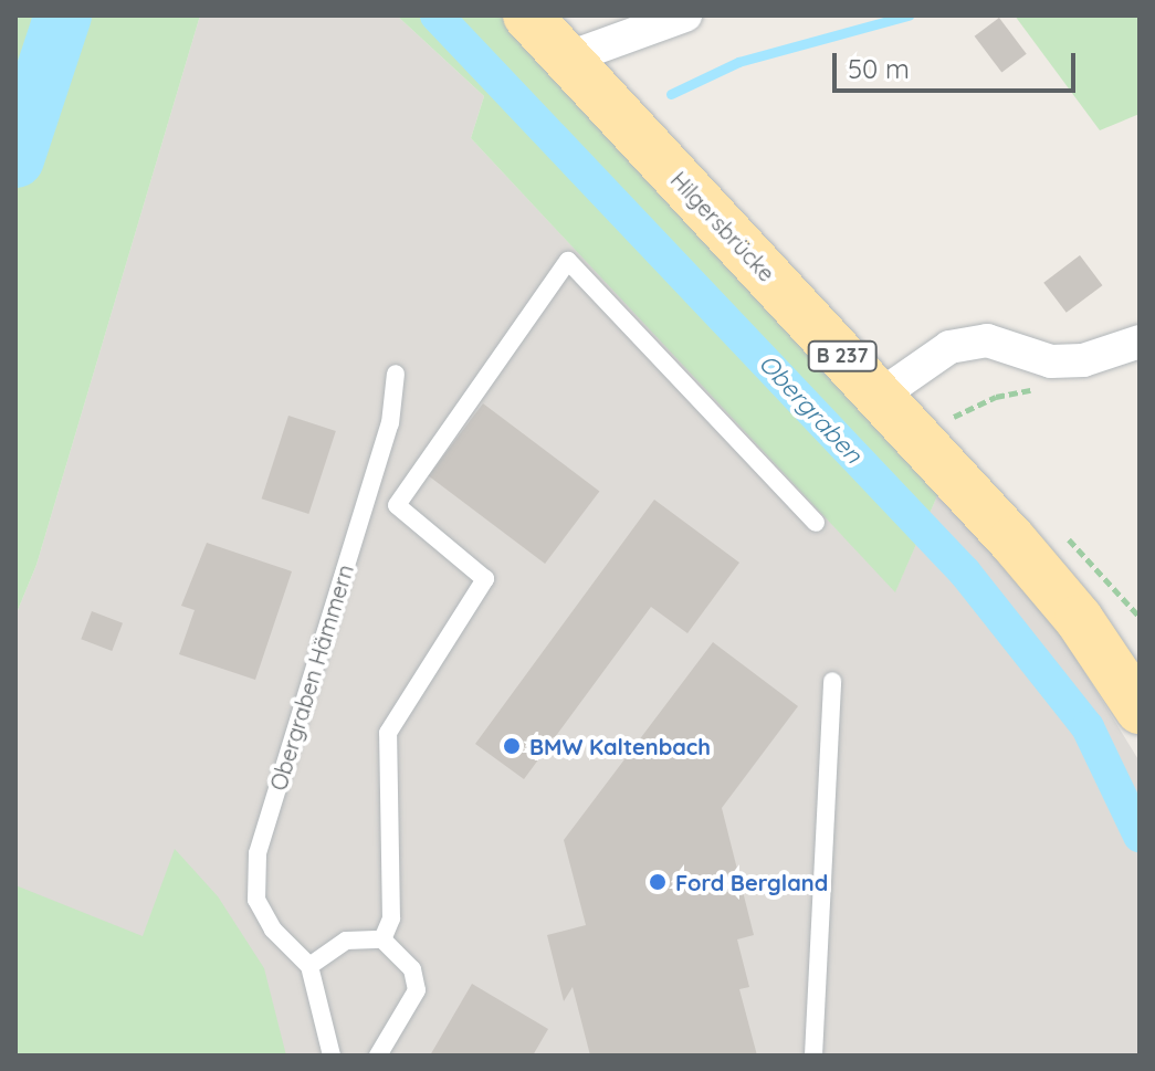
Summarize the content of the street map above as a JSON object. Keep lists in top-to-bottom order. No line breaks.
{"streets":{"main road":["Hilgersbrücke","B 237"],"lane":["Obergraben Hämmern"]},"water":["Obergraben"],"places":["BMW Kaltenbach","Ford Bergland"],"scale_bar":"50 m"}
